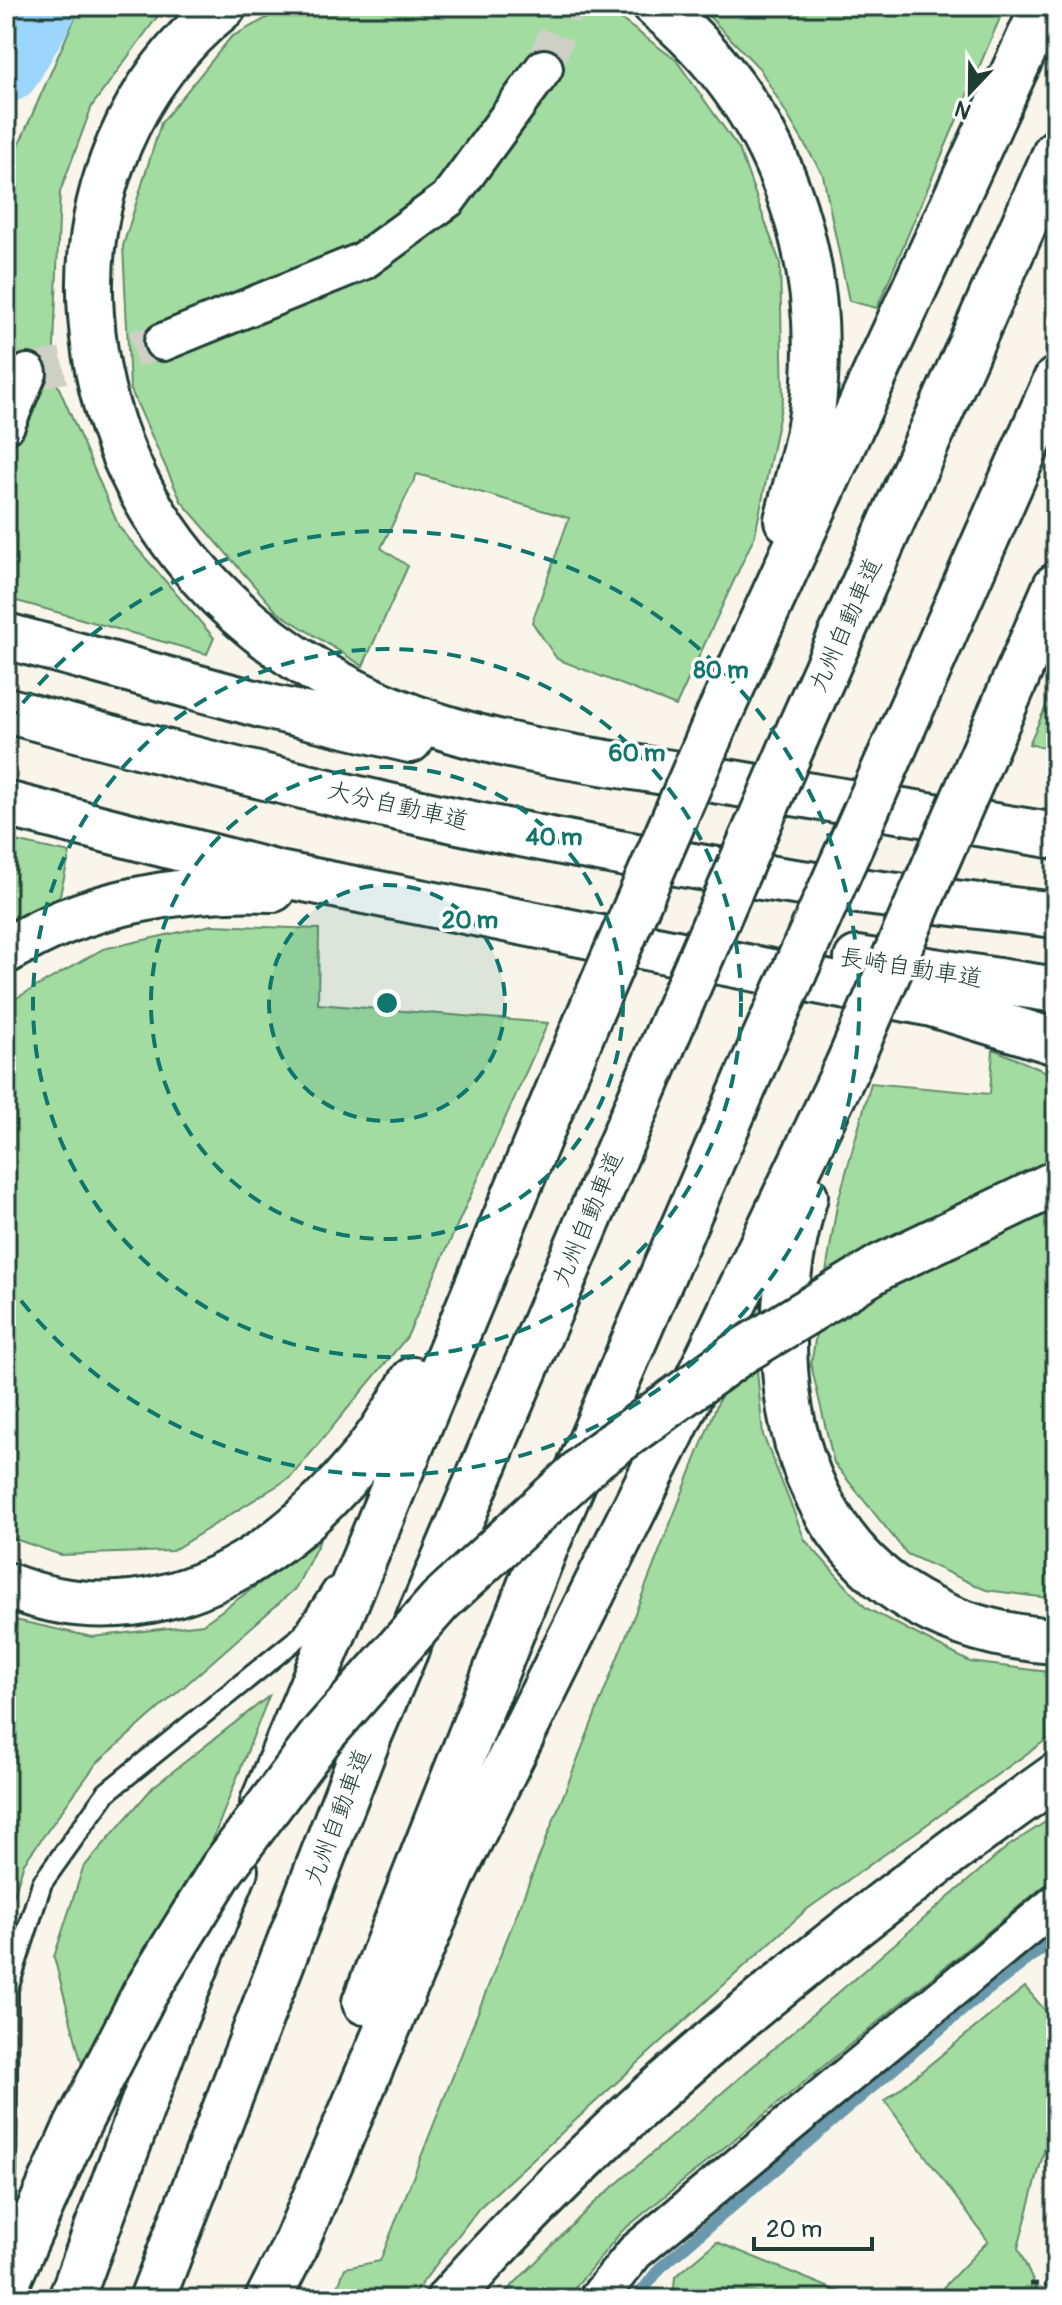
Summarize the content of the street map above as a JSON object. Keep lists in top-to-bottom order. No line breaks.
{"streets":{"highway":["九州自動車道","大分自動車道","長崎自動車道"]},"scale_bar":"20 m","north":"bottom","rings":["80 m","60 m","40 m","20 m"]}
